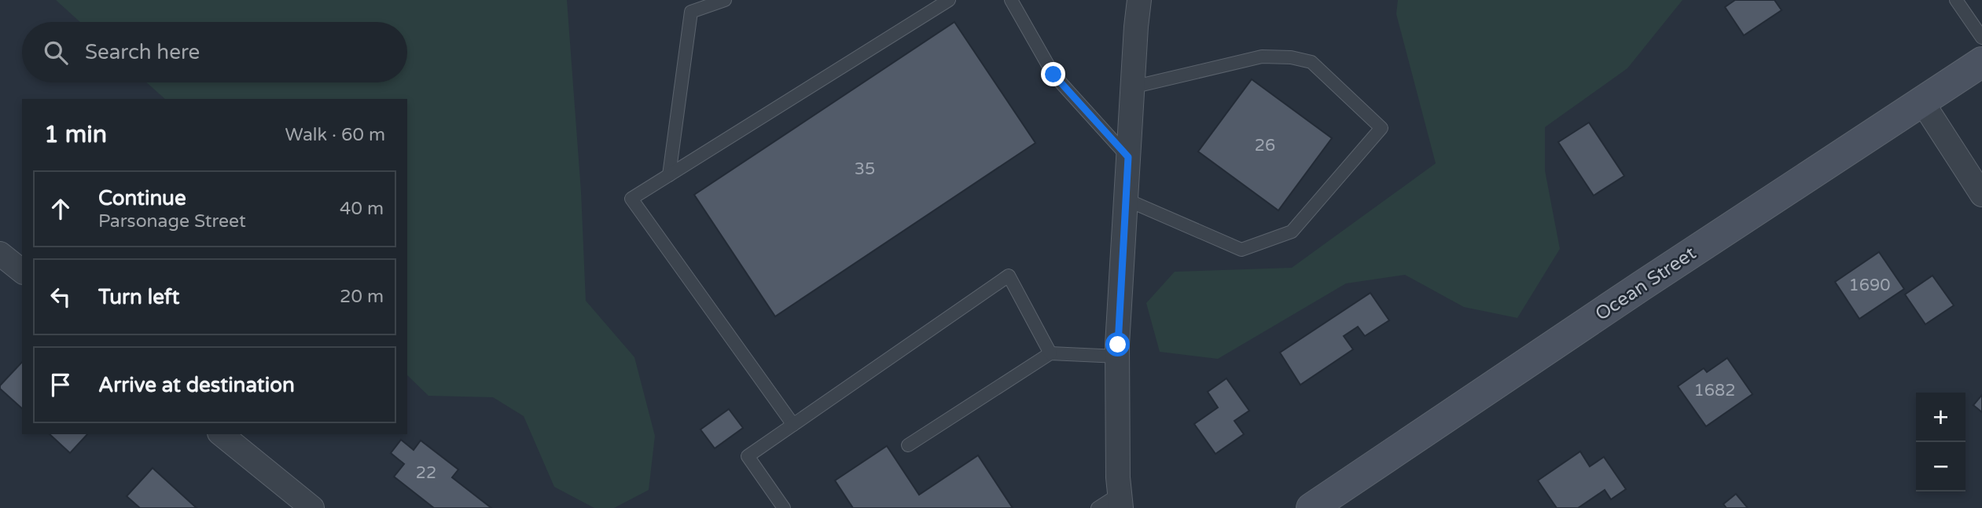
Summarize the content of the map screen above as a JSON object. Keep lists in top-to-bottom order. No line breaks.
{"streets":{"main road":["Ocean Street"]},"house_numbers":["26","35","1690","1682","22"],"page":{"search":"Search here","heading":["1 min","Walk · 60 m"],"list":[["Continue","Parsonage Street","40 m"],["Turn left","20 m"],"Arrive at destination"],"map_buttons":["+","−"]}}
